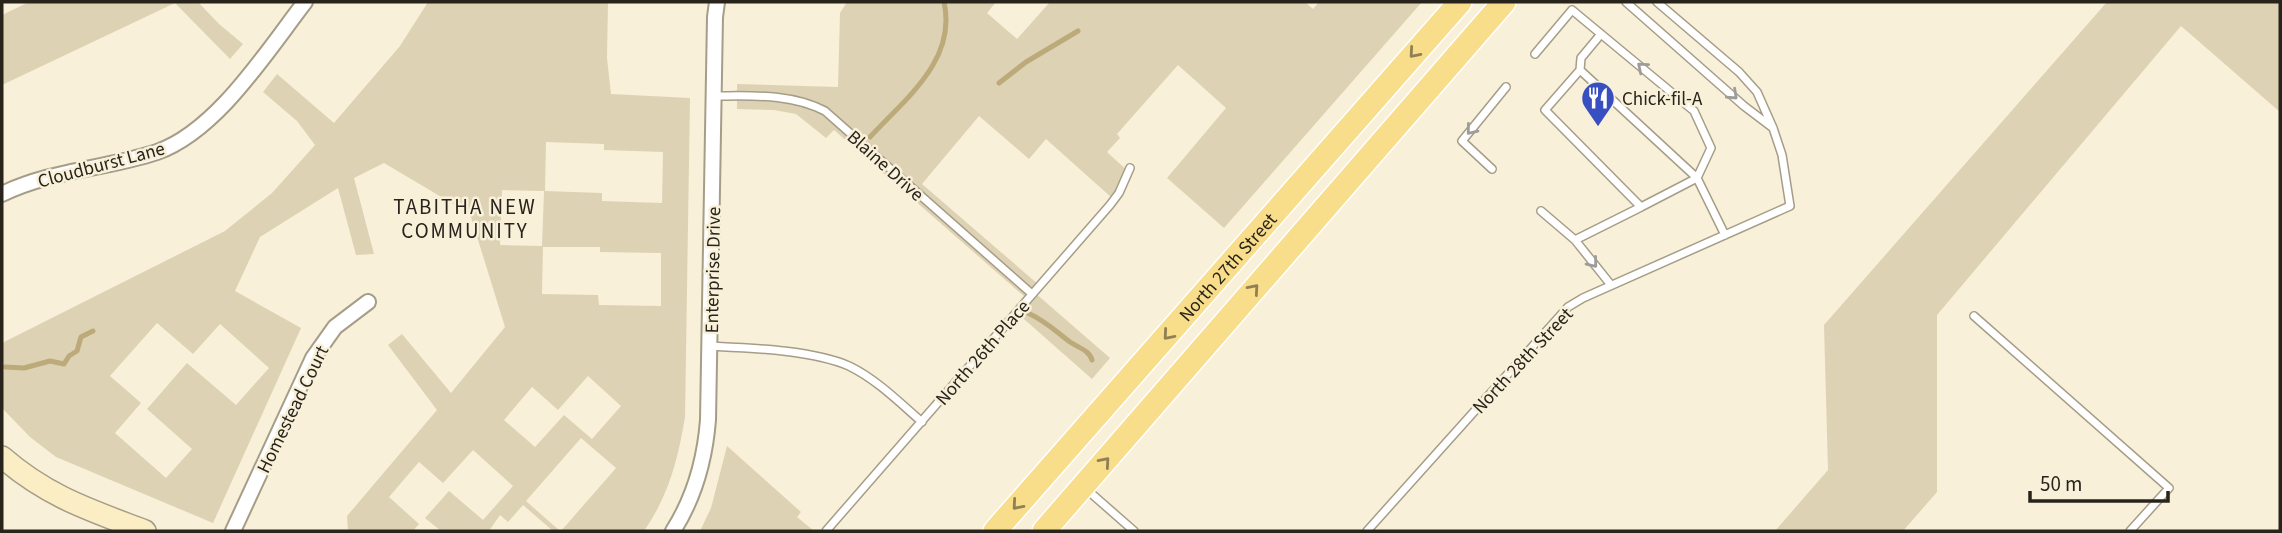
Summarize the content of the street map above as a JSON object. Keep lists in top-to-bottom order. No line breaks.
{"streets":{"main road":["North 27th Street"],"street":["Cloudburst Lane","Enterprise Drive","Homestead Court"],"lane":["Blaine Drive","North 26th Place","North 28th Street"]},"crossings":[["Blaine Drive","Enterprise Drive"],["Blaine Drive","North 26th Place"]],"districts":["TABITHA NEW COMMUNITY"],"places":{"restaurant":["Chick-fil-A"]},"scale_bar":"50 m"}
